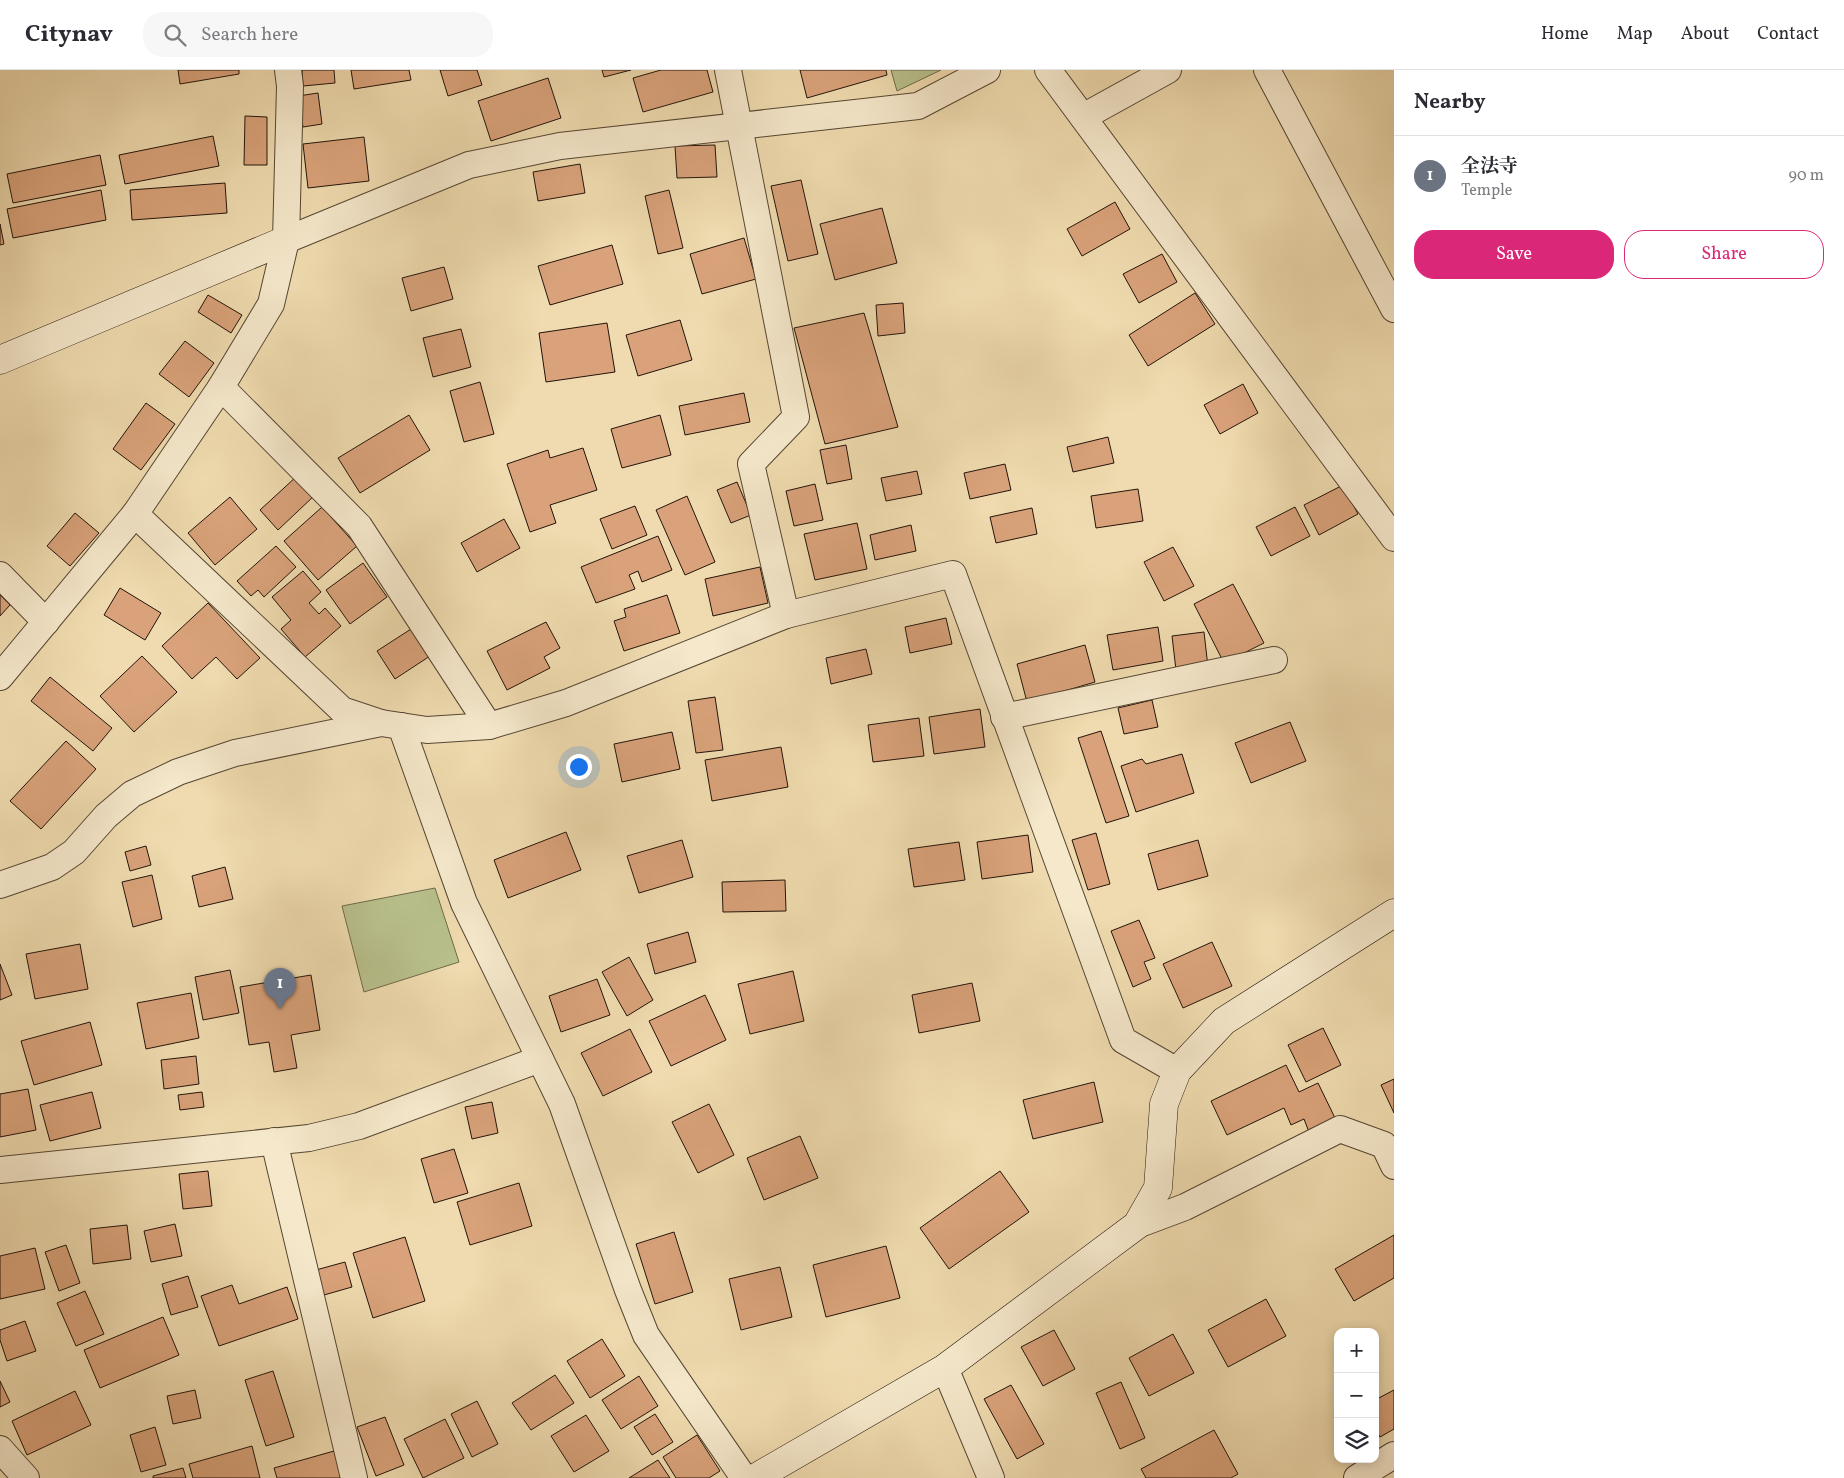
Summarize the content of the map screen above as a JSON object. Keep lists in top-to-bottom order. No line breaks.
{"page":{"header":"Citynav","search":"Search here","nav":["Home","Map","About","Contact"],"heading":"Nearby","list":[{"mark":"1","name":"全法寺","note":"Temple","value":"90 m"}],"buttons":["Save","Share"],"pins":"1","map_buttons":["+","−"]}}
